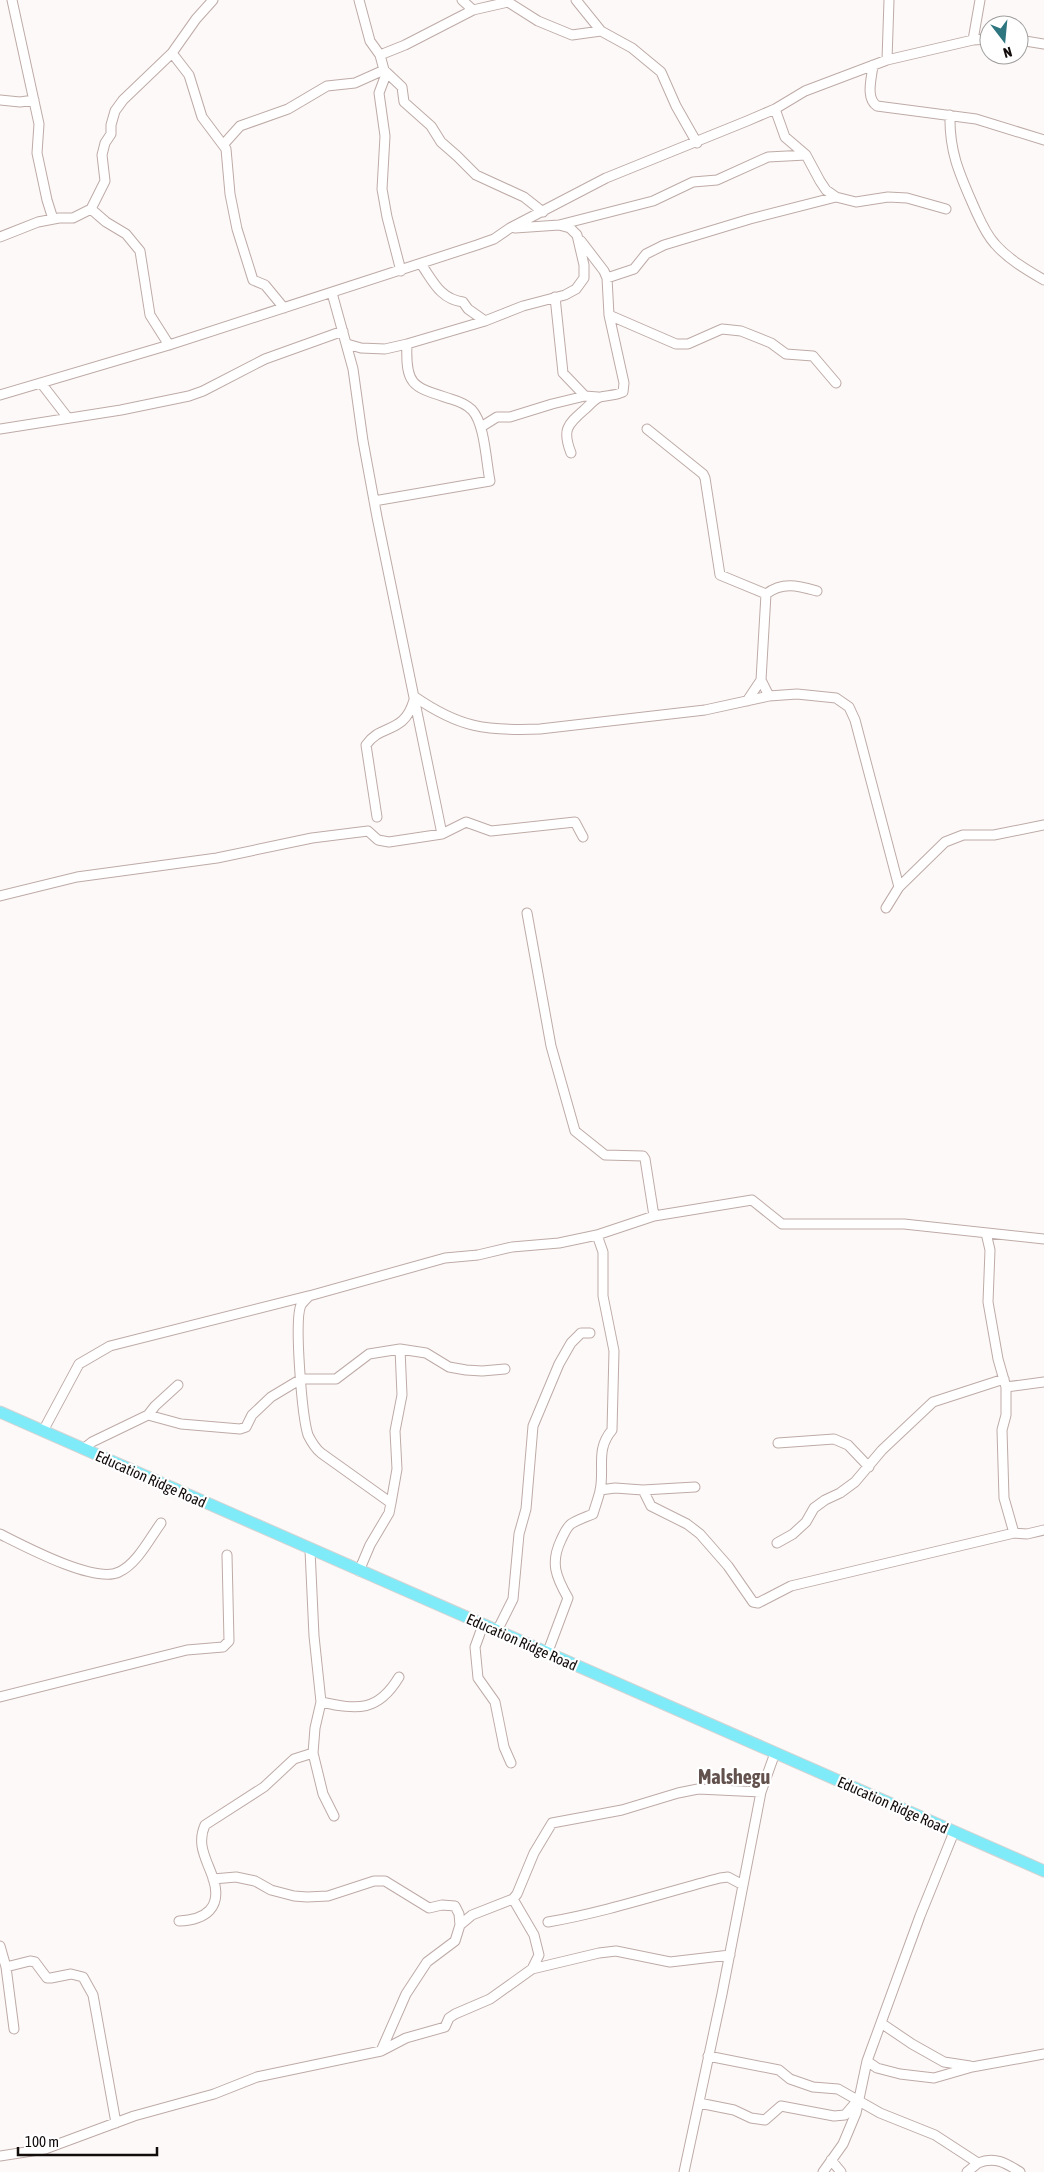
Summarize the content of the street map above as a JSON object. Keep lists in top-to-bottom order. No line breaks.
{"streets":{"main road":["Education Ridge Road"]},"districts":["Malshegu"],"scale_bar":"100 m","north":"bottom"}
